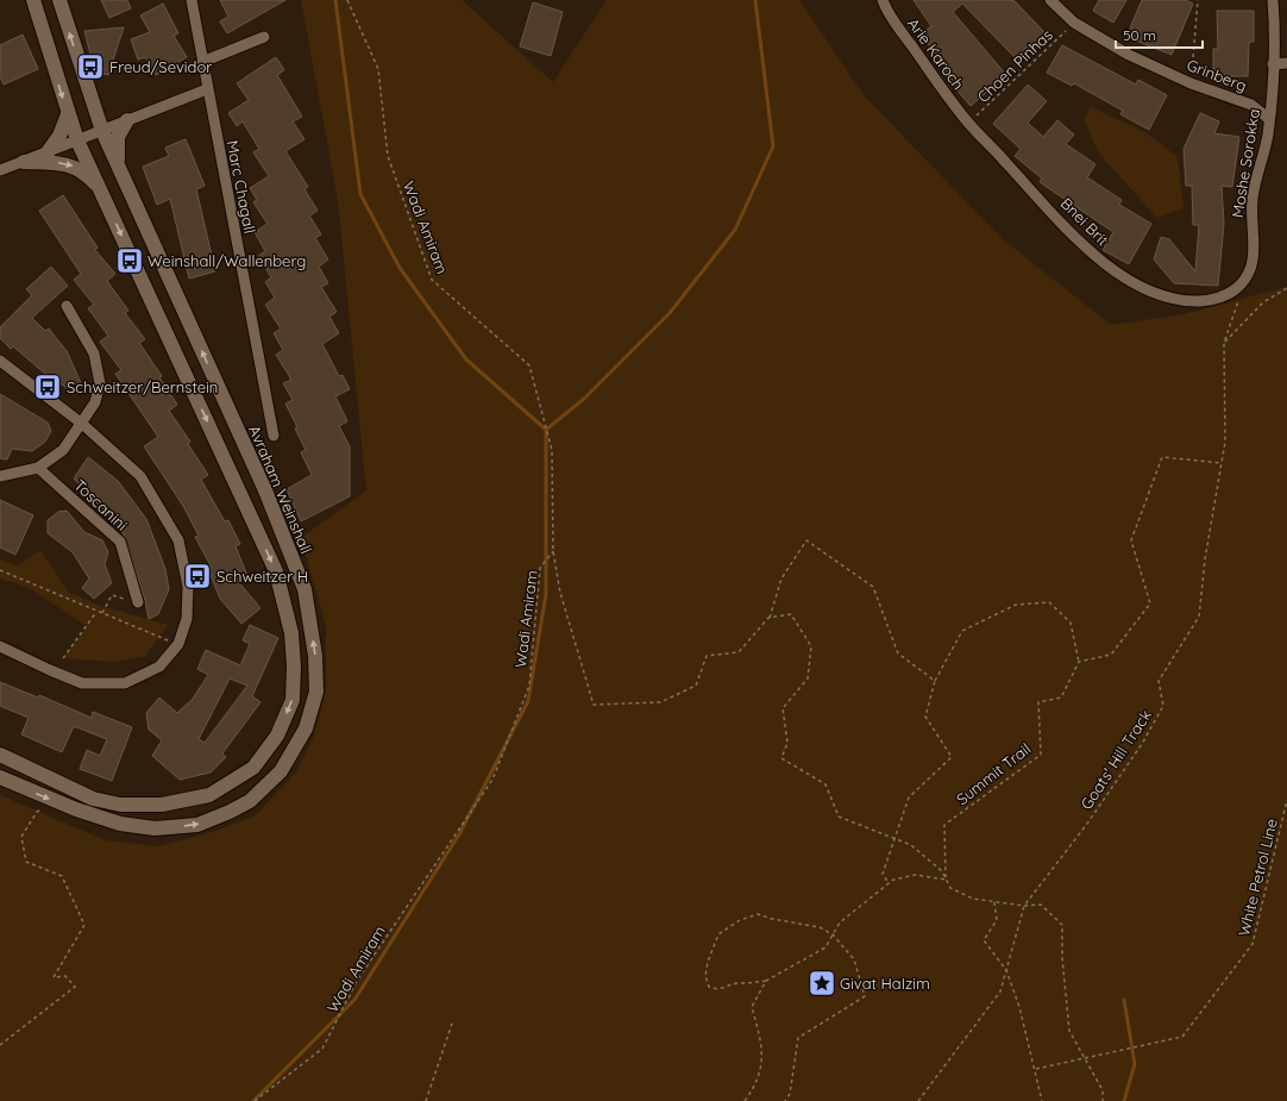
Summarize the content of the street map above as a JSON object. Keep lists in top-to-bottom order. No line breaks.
{"streets":{"main road":["Avraham Weinshall"],"street":["Arie Karoch","Grinberg","Moshe Sorokka","Marc Chagall","Bnei Brit","Toscanini"],"path":["Choen Pinhas","Wadi Amiram","Goats' Hill Track","Summit Trail","White Petrol Line"]},"crossings":[["Arie Karoch","Choen Pinhas"],["Arie Karoch","Bnei Brit"],["Choen Pinhas","Grinberg"],["Choen Pinhas","Bnei Brit"],["Grinberg","Moshe Sorokka"],["Moshe Sorokka","Bnei Brit"],["Moshe Sorokka","Goats' Hill Track"]],"places":{"bus stop":["Freud/Sevidor","Weinshall/Wallenberg","Schweitzer/Bernstein","Schweitzer H"],"place":["Givat HaIzim"]},"scale_bar":"50 m"}
